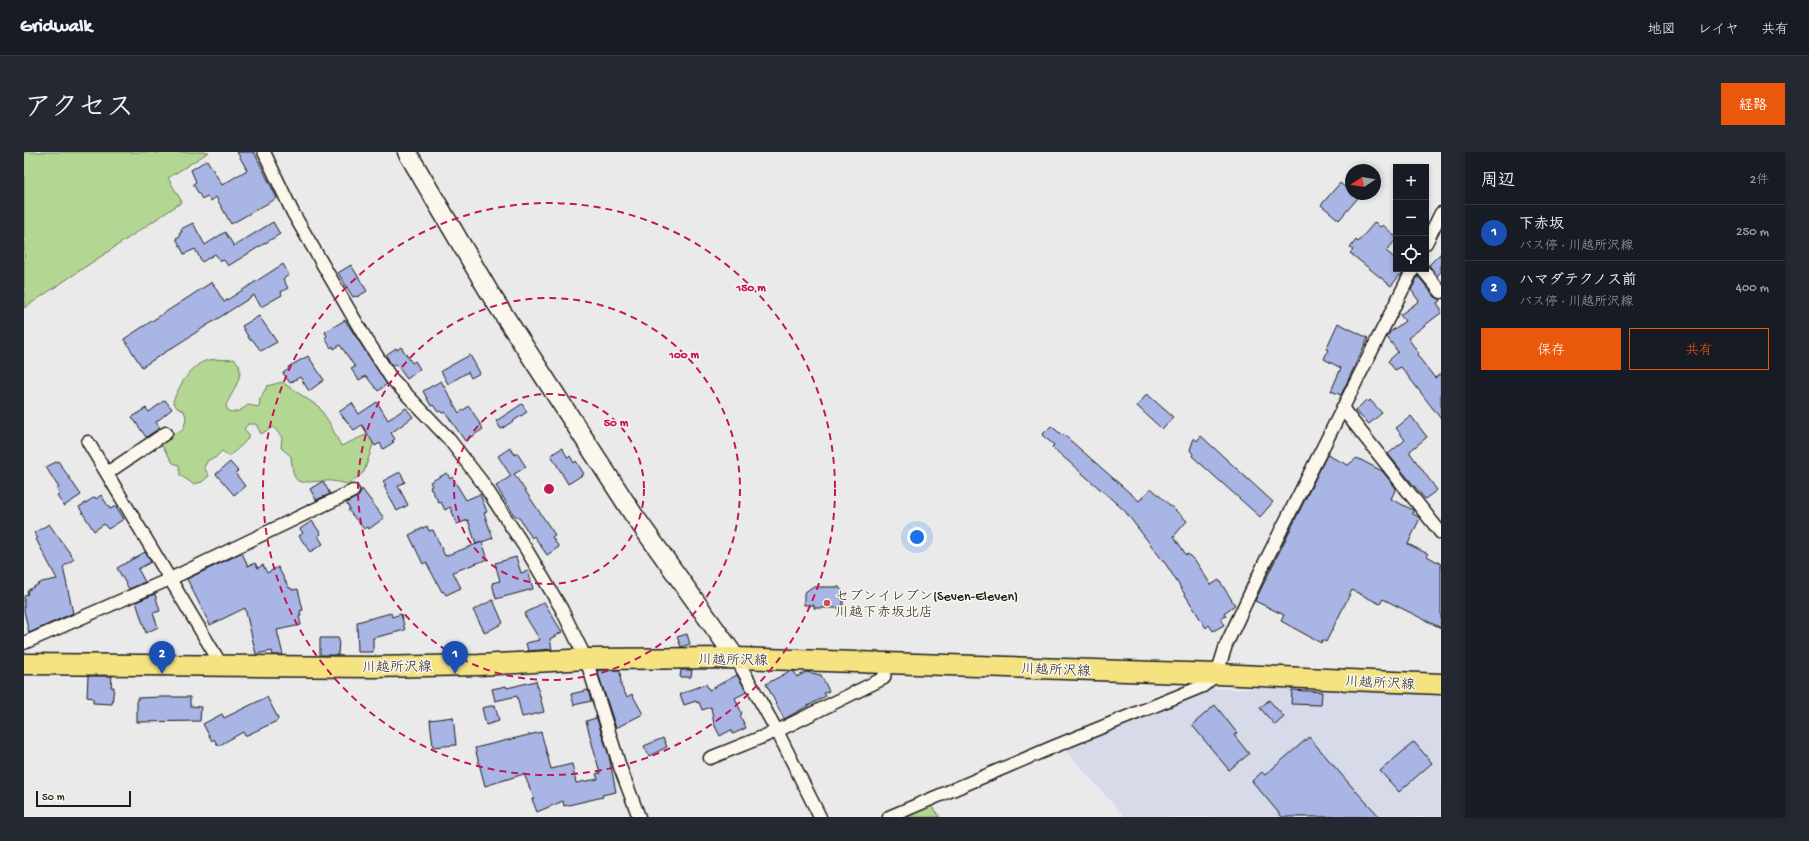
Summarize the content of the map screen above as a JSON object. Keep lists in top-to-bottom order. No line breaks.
{"streets":{"main road":["川越所沢線"]},"places":["セブンイレブン(Seven-Eleven) 川越下赤坂北店"],"scale_bar":"50 m","north":"left","page":{"header":"Gridwalk","nav":["地図","レイヤ","共有"],"title":"アクセス","buttons":["経路",["保存","共有"]],"heading":["周辺","2件"],"map_buttons":["+","−"],"list":[{"mark":"1","name":"下赤坂","note":"バス停 · 川越所沢線","value":"250 m"},{"mark":"2","name":"ハマダテクノス前","note":"バス停 · 川越所沢線","value":"400 m"}],"pins":["1","2"],"scale":"50 m"},"rings":["150 m","100 m","50 m"]}
